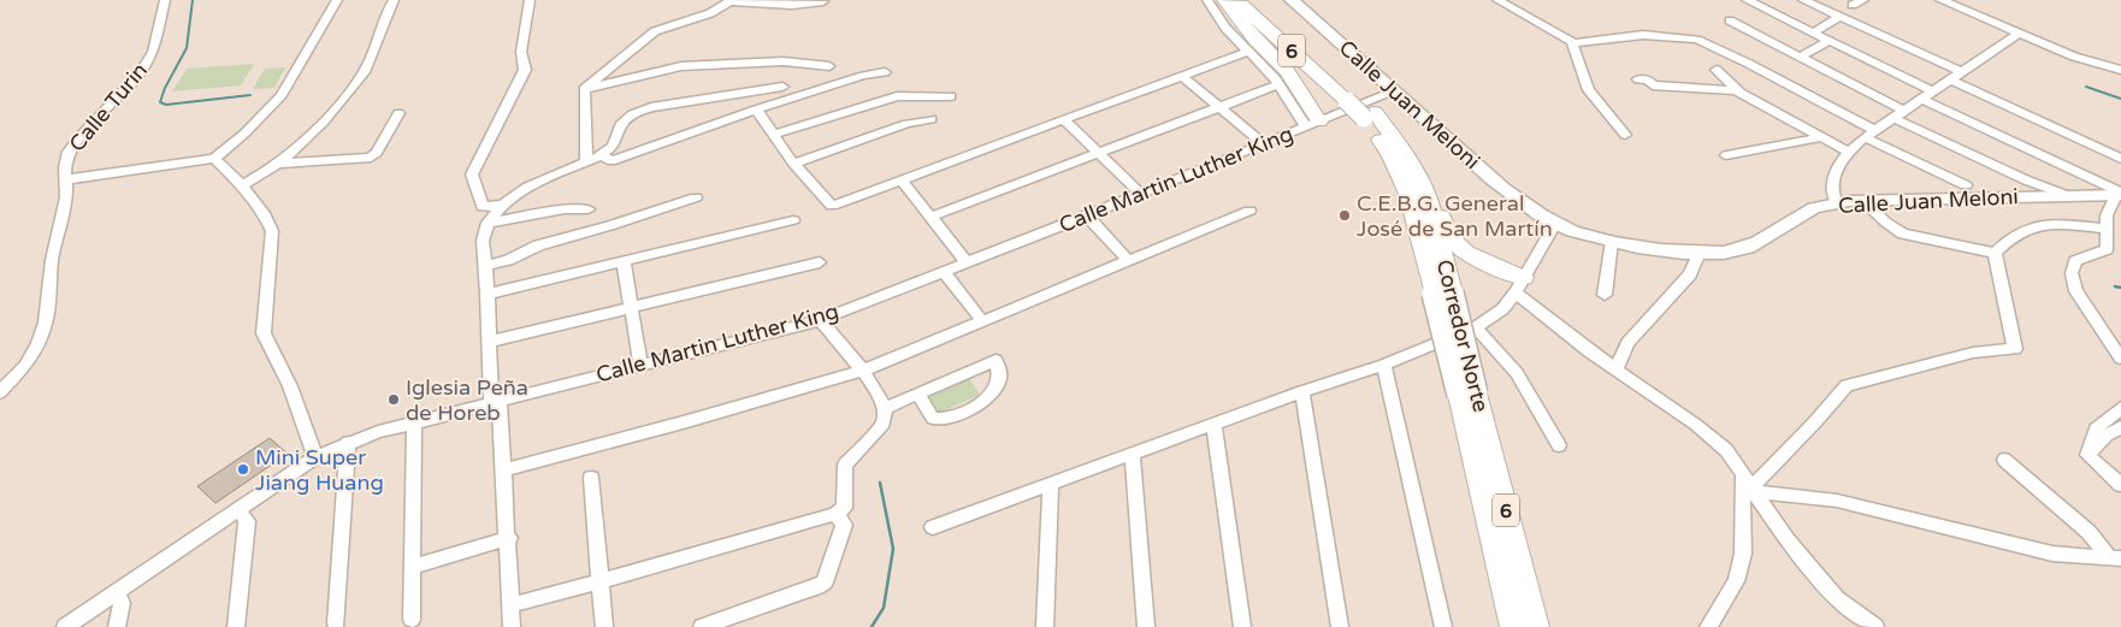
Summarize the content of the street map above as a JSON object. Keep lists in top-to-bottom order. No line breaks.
{"streets":{"highway":["6","Corredor Norte"],"main road":["Calle Juan Meloni"],"street":["Calle Turin","Calle Martin Luther King"]},"crossings":[["Calle Juan Meloni","Calle Martin Luther King"]],"places":["C.E.B.G. General José de San Martín","Iglesia Peña de Horeb","Mini Super Jiang Huang"]}
